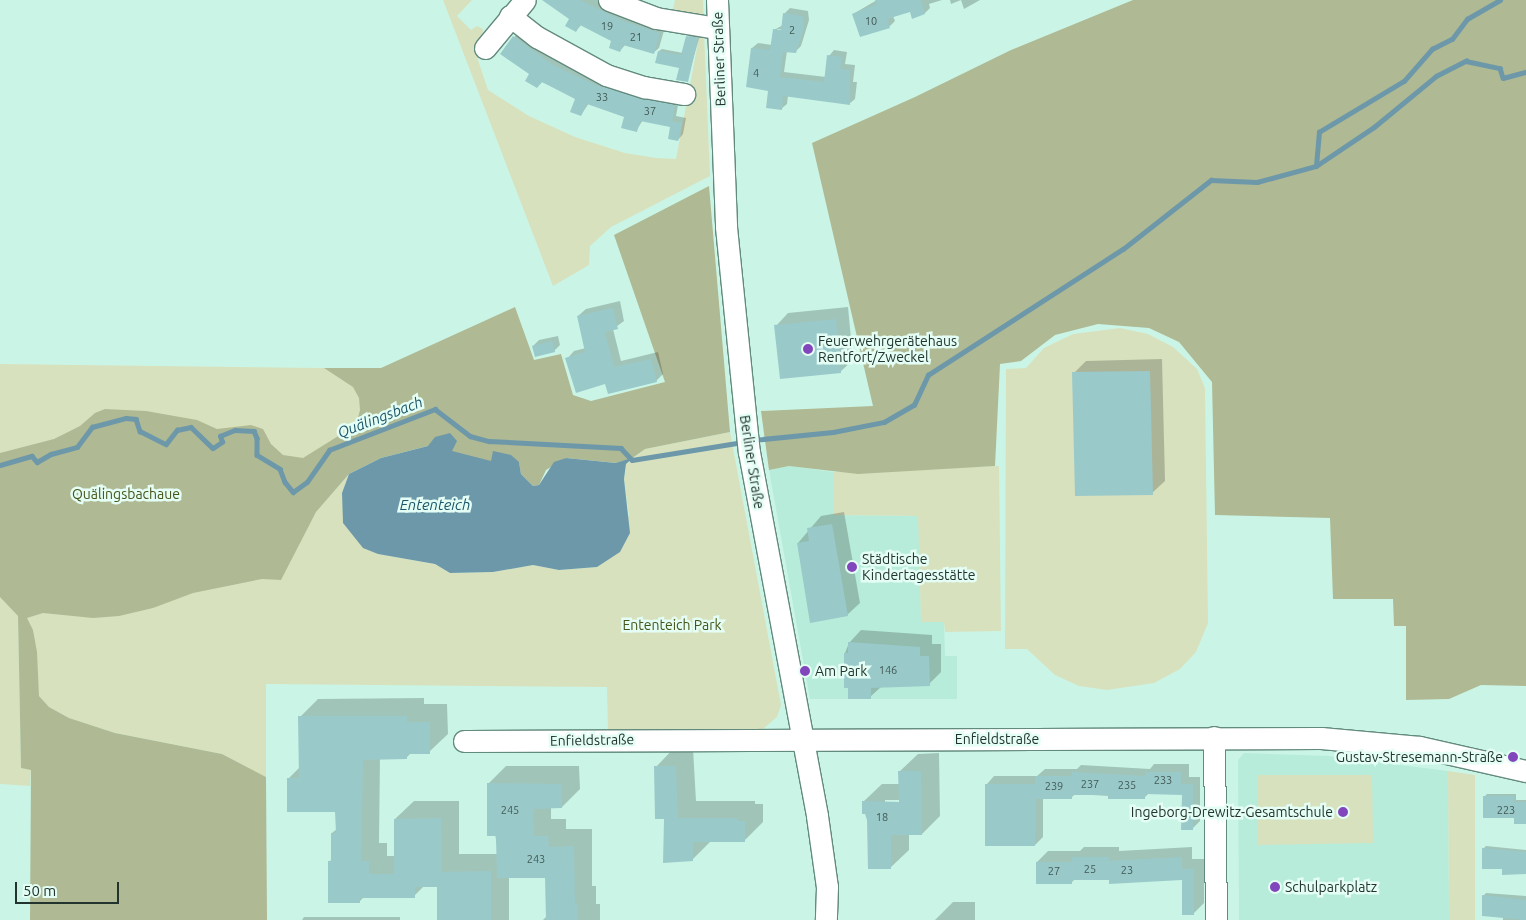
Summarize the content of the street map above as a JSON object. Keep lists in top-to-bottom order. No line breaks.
{"streets":{"street":["Berliner Straße","Enfieldstraße"]},"crossings":[["Berliner Straße","Enfieldstraße"]],"water":["Quälingsbach","Ententeich"],"parks":["Quälingsbachaue","Ententeich Park"],"places":["Feuerwehrgerätehaus Rentfort/Zweckel","Städtische Kindertagesstätte","Am Park","Gustav-Stresemann-Straße","Ingeborg-Drewitz-Gesamtschule","Schulparkplatz"],"house_numbers":["10","19","2","21","4","33","37","146","233","237","235","239","245","223","18","243","25","23","27"],"scale_bar":"50 m"}
